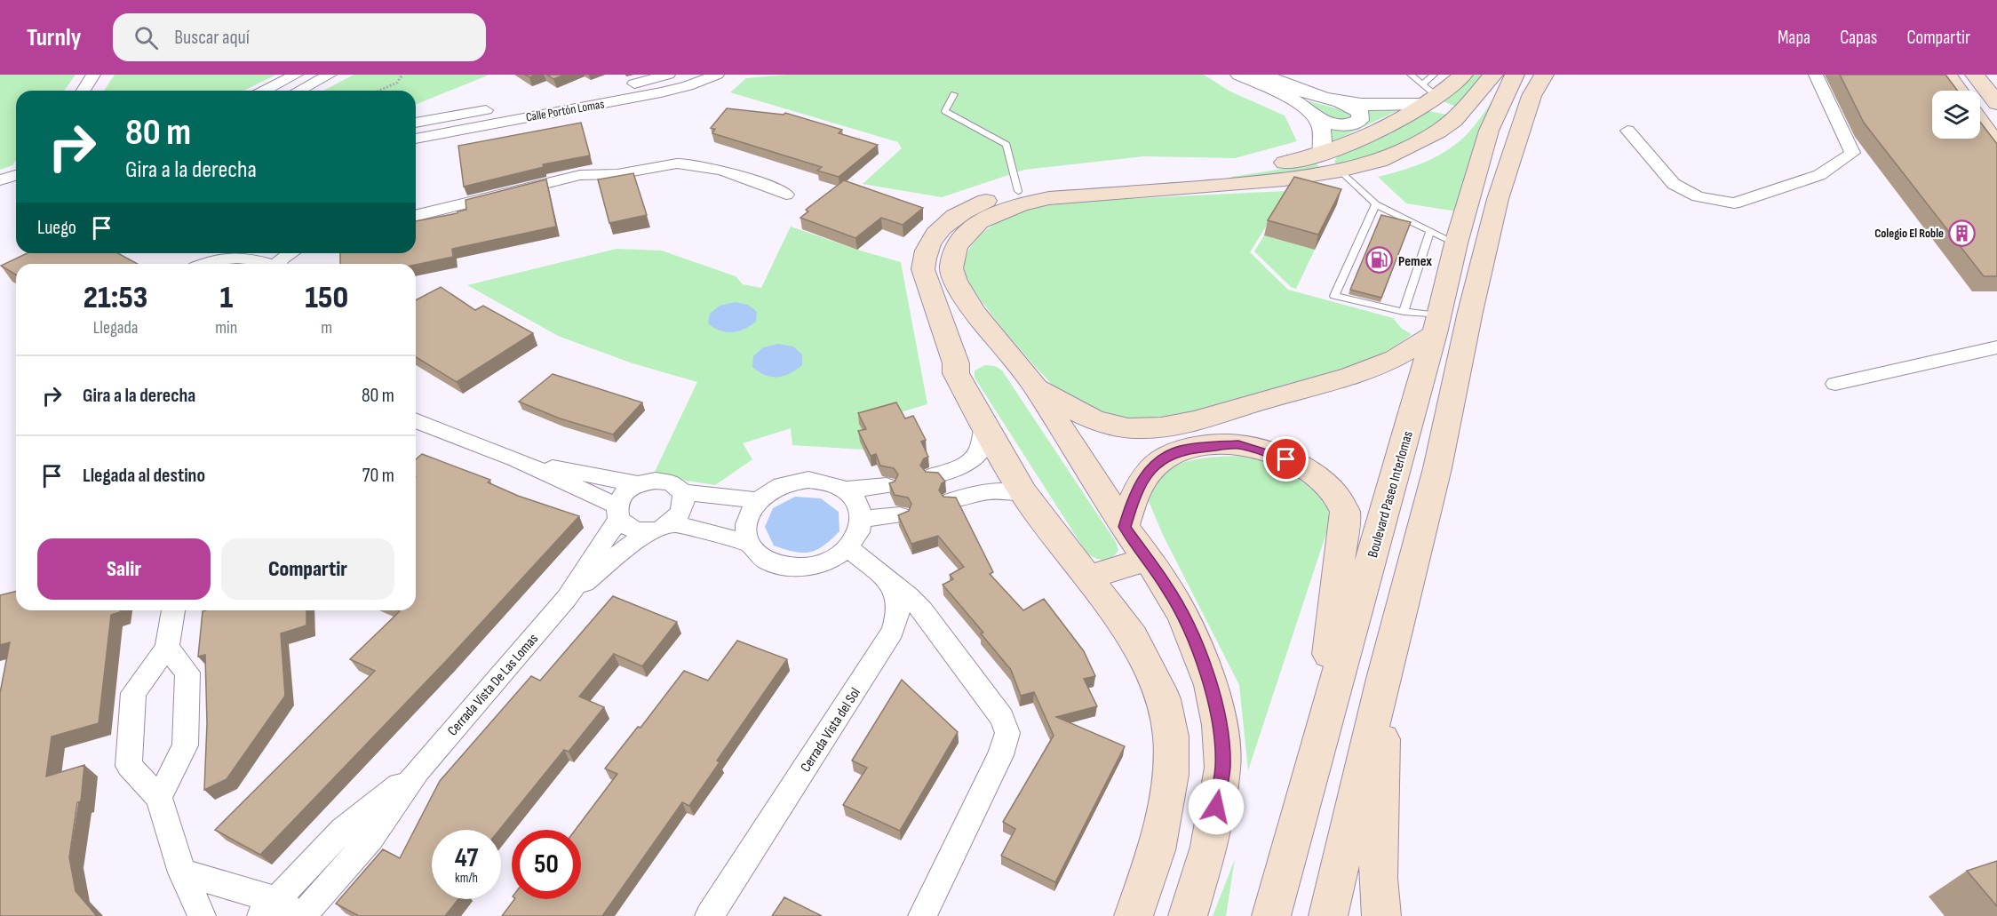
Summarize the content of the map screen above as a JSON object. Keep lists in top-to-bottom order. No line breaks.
{"streets":{"main road":["Boulevard Paseo Interlomas"],"street":["Calle Portón Lomas","Cerrada Vista De Las Lomas","Cerrada Vista del Sol"]},"places":{"building":["Colegio El Roble"],"fuel station":["Pemex"]},"page":{"header":"Turnly","search":"Buscar aquí","nav":["Mapa","Capas","Compartir"],"turn":["80 m","Gira a la derecha"],"then":"Luego","eta":["21:53","Llegada","1","min","150","m"],"list":[{"name":"Gira a la derecha","value":"80 m"},{"name":"Llegada al destino","value":"70 m"}],"buttons":["Salir","Compartir"],"speed":"47 km/h","limit":"50"}}
